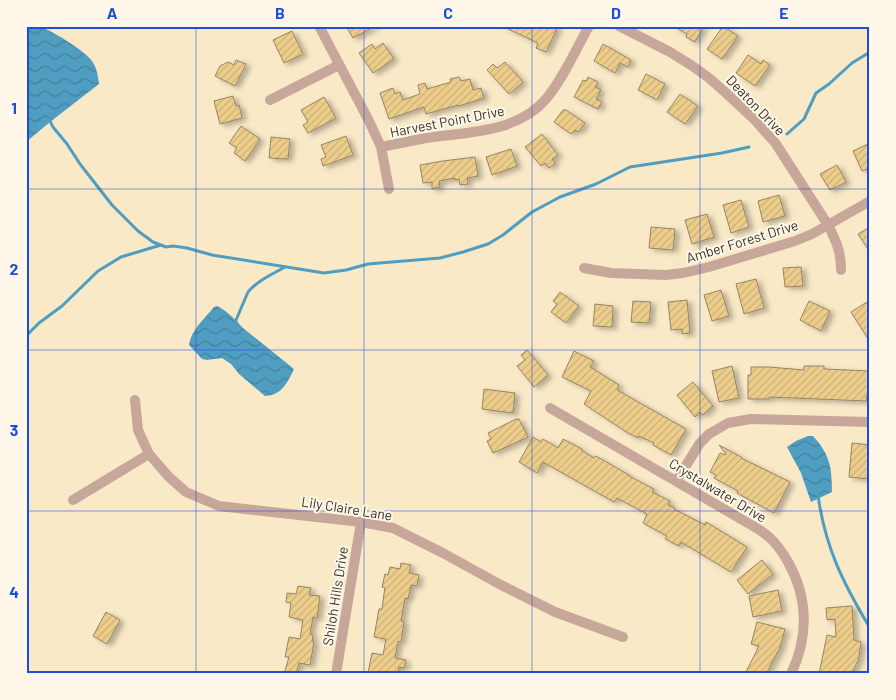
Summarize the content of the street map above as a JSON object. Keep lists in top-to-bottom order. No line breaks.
{"streets":{"street":["Deaton Drive","Harvest Point Drive","Amber Forest Drive","Crystalwater Drive","Lily Claire Lane","Shiloh Hills Drive"]},"crossings":[["Deaton Drive","Amber Forest Drive"],["Lily Claire Lane","Shiloh Hills Drive"]],"grid":{"columns":["A","B","C","D","E"],"rows":["1","2","3","4"]}}
